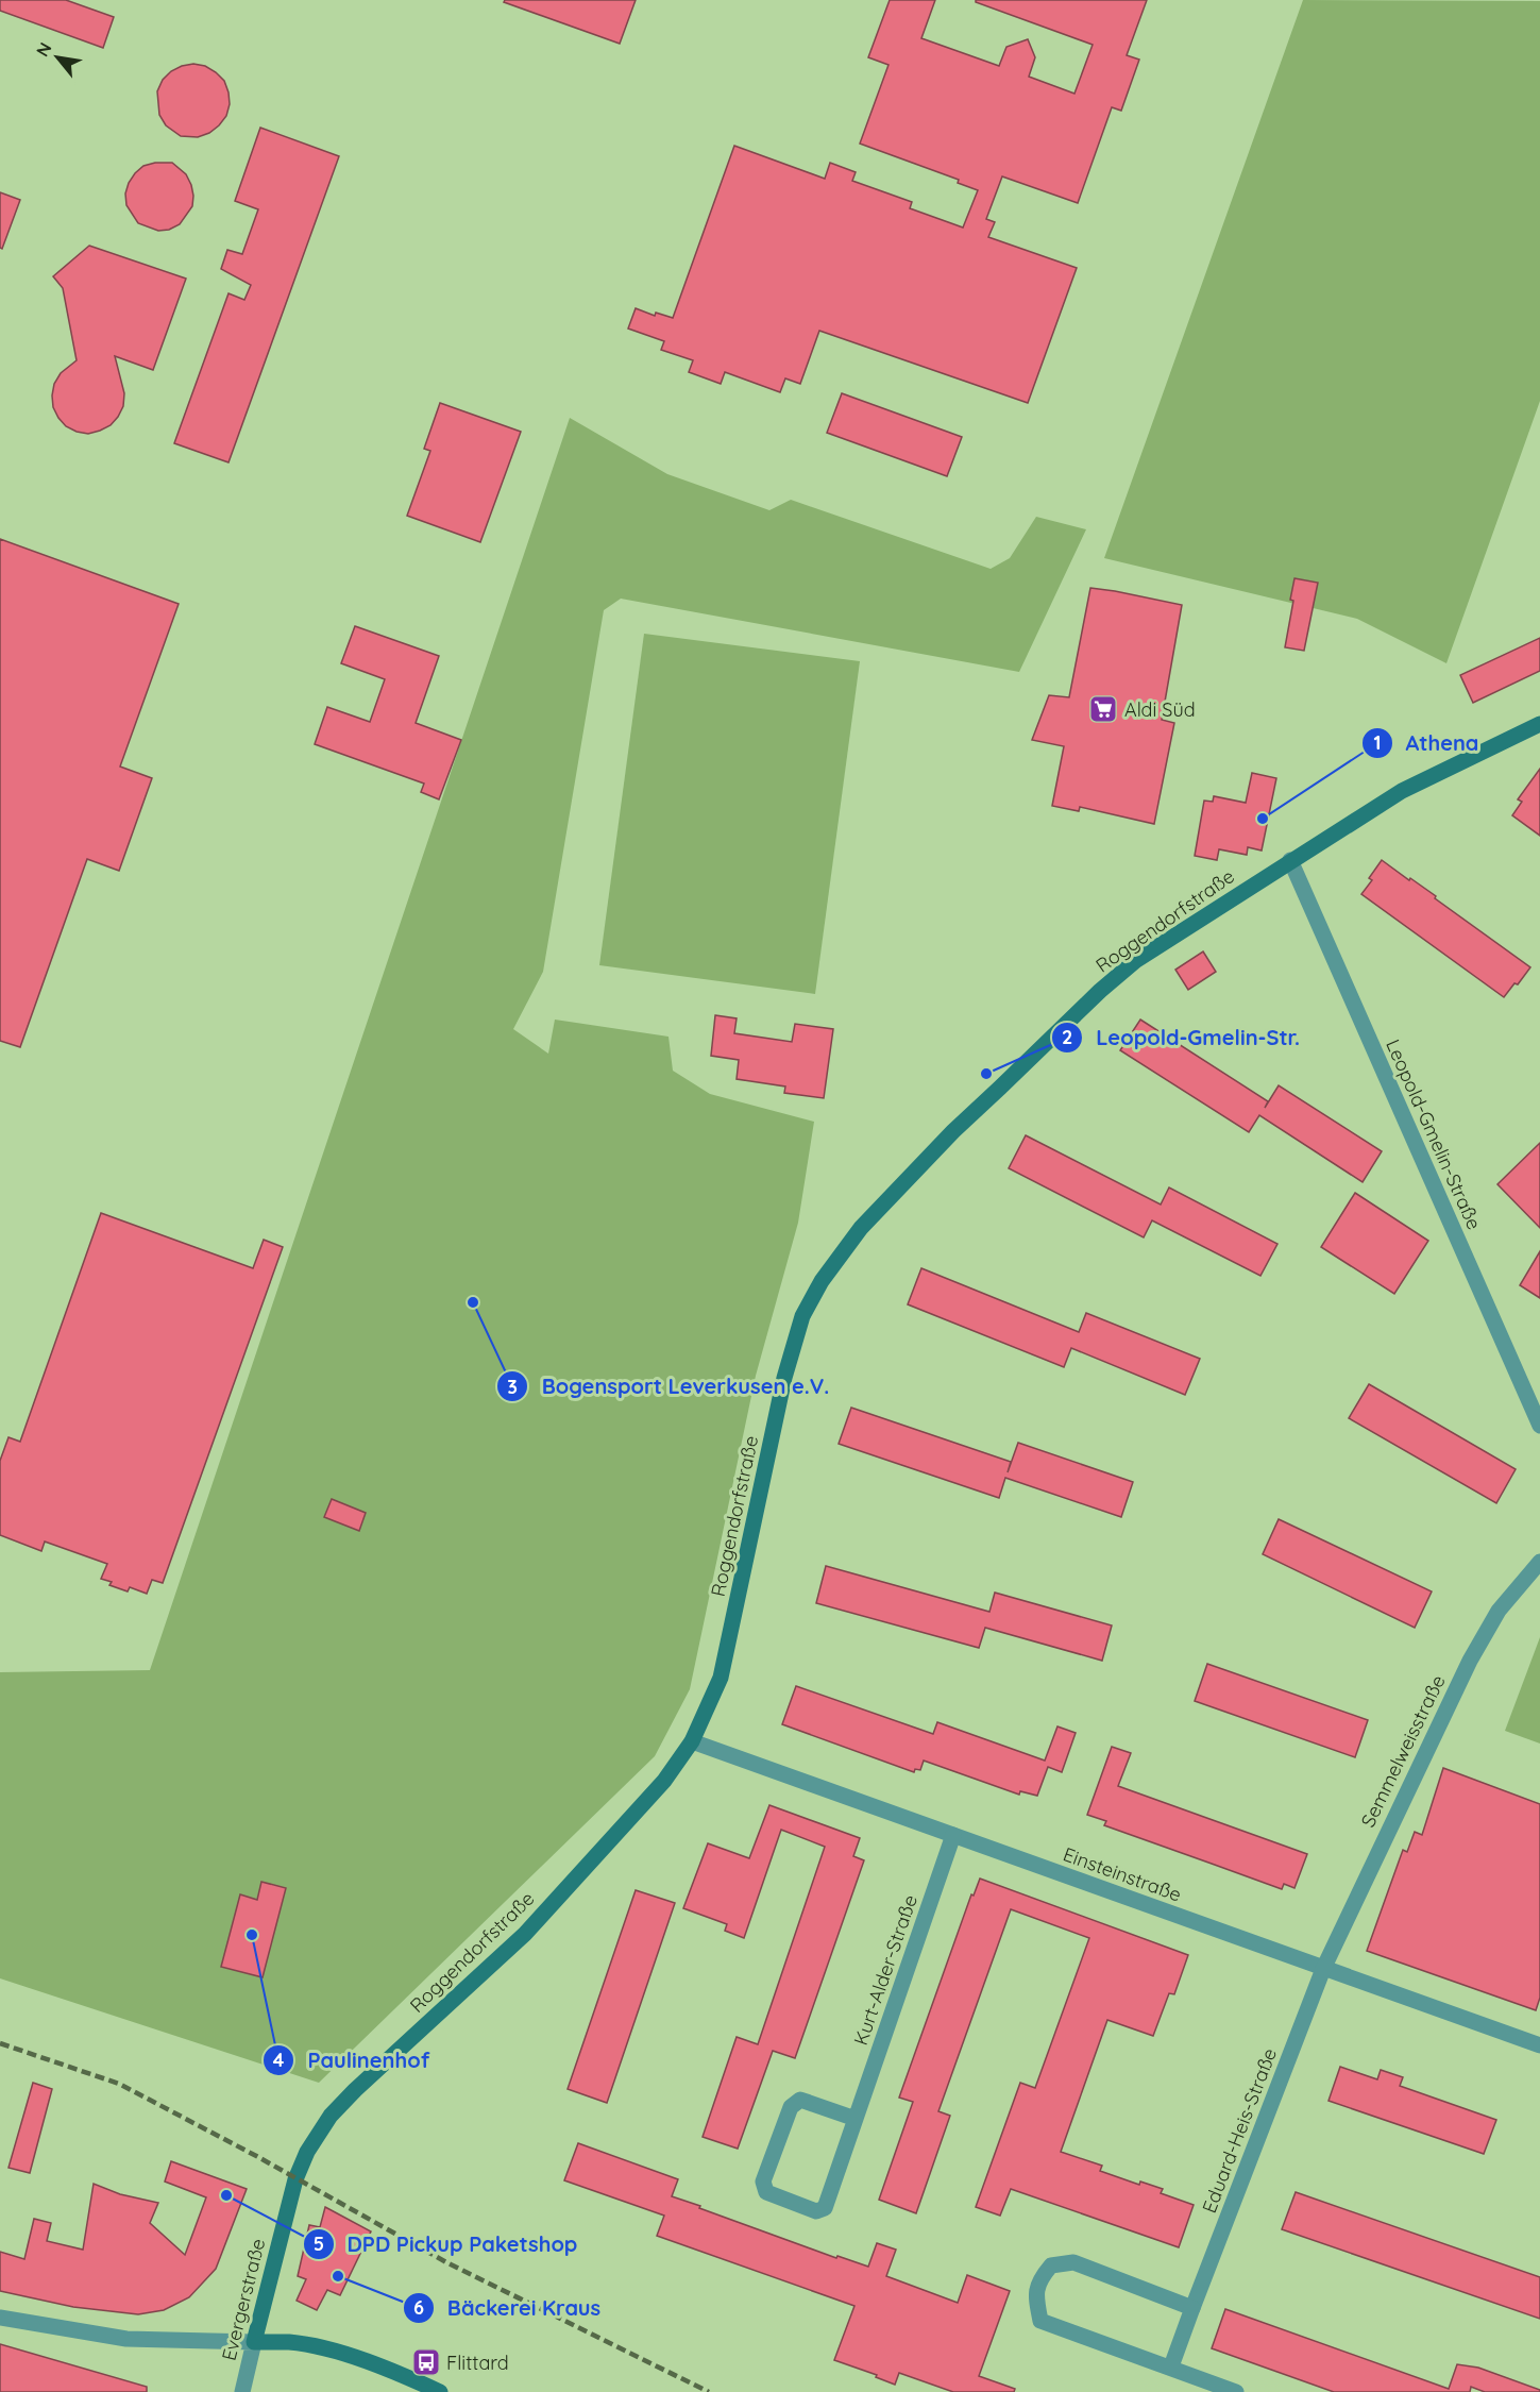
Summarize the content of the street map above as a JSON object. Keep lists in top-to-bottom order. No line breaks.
{"streets":{"street":["Roggendorfstraße","Leopold-Gmelin-Straße","Semmelweisstraße","Einsteinstraße","Kurt-Alder-Straße","Eduard-Heis-Straße","Evergerstraße"]},"crossings":[["Roggendorfstraße","Leopold-Gmelin-Straße"],["Roggendorfstraße","Einsteinstraße"],["Roggendorfstraße","Evergerstraße"],["Semmelweisstraße","Einsteinstraße"],["Semmelweisstraße","Eduard-Heis-Straße"],["Einsteinstraße","Kurt-Alder-Straße"],["Einsteinstraße","Eduard-Heis-Straße"]],"places":{"supermarket":["Aldi Süd"],"other":["Athena","Leopold-Gmelin-Str.","Bogensport Leverkusen e.V.","Paulinenhof","DPD Pickup Paketshop","Bäckerei Kraus"],"bus stop":["Flittard"]},"north":"top left"}
